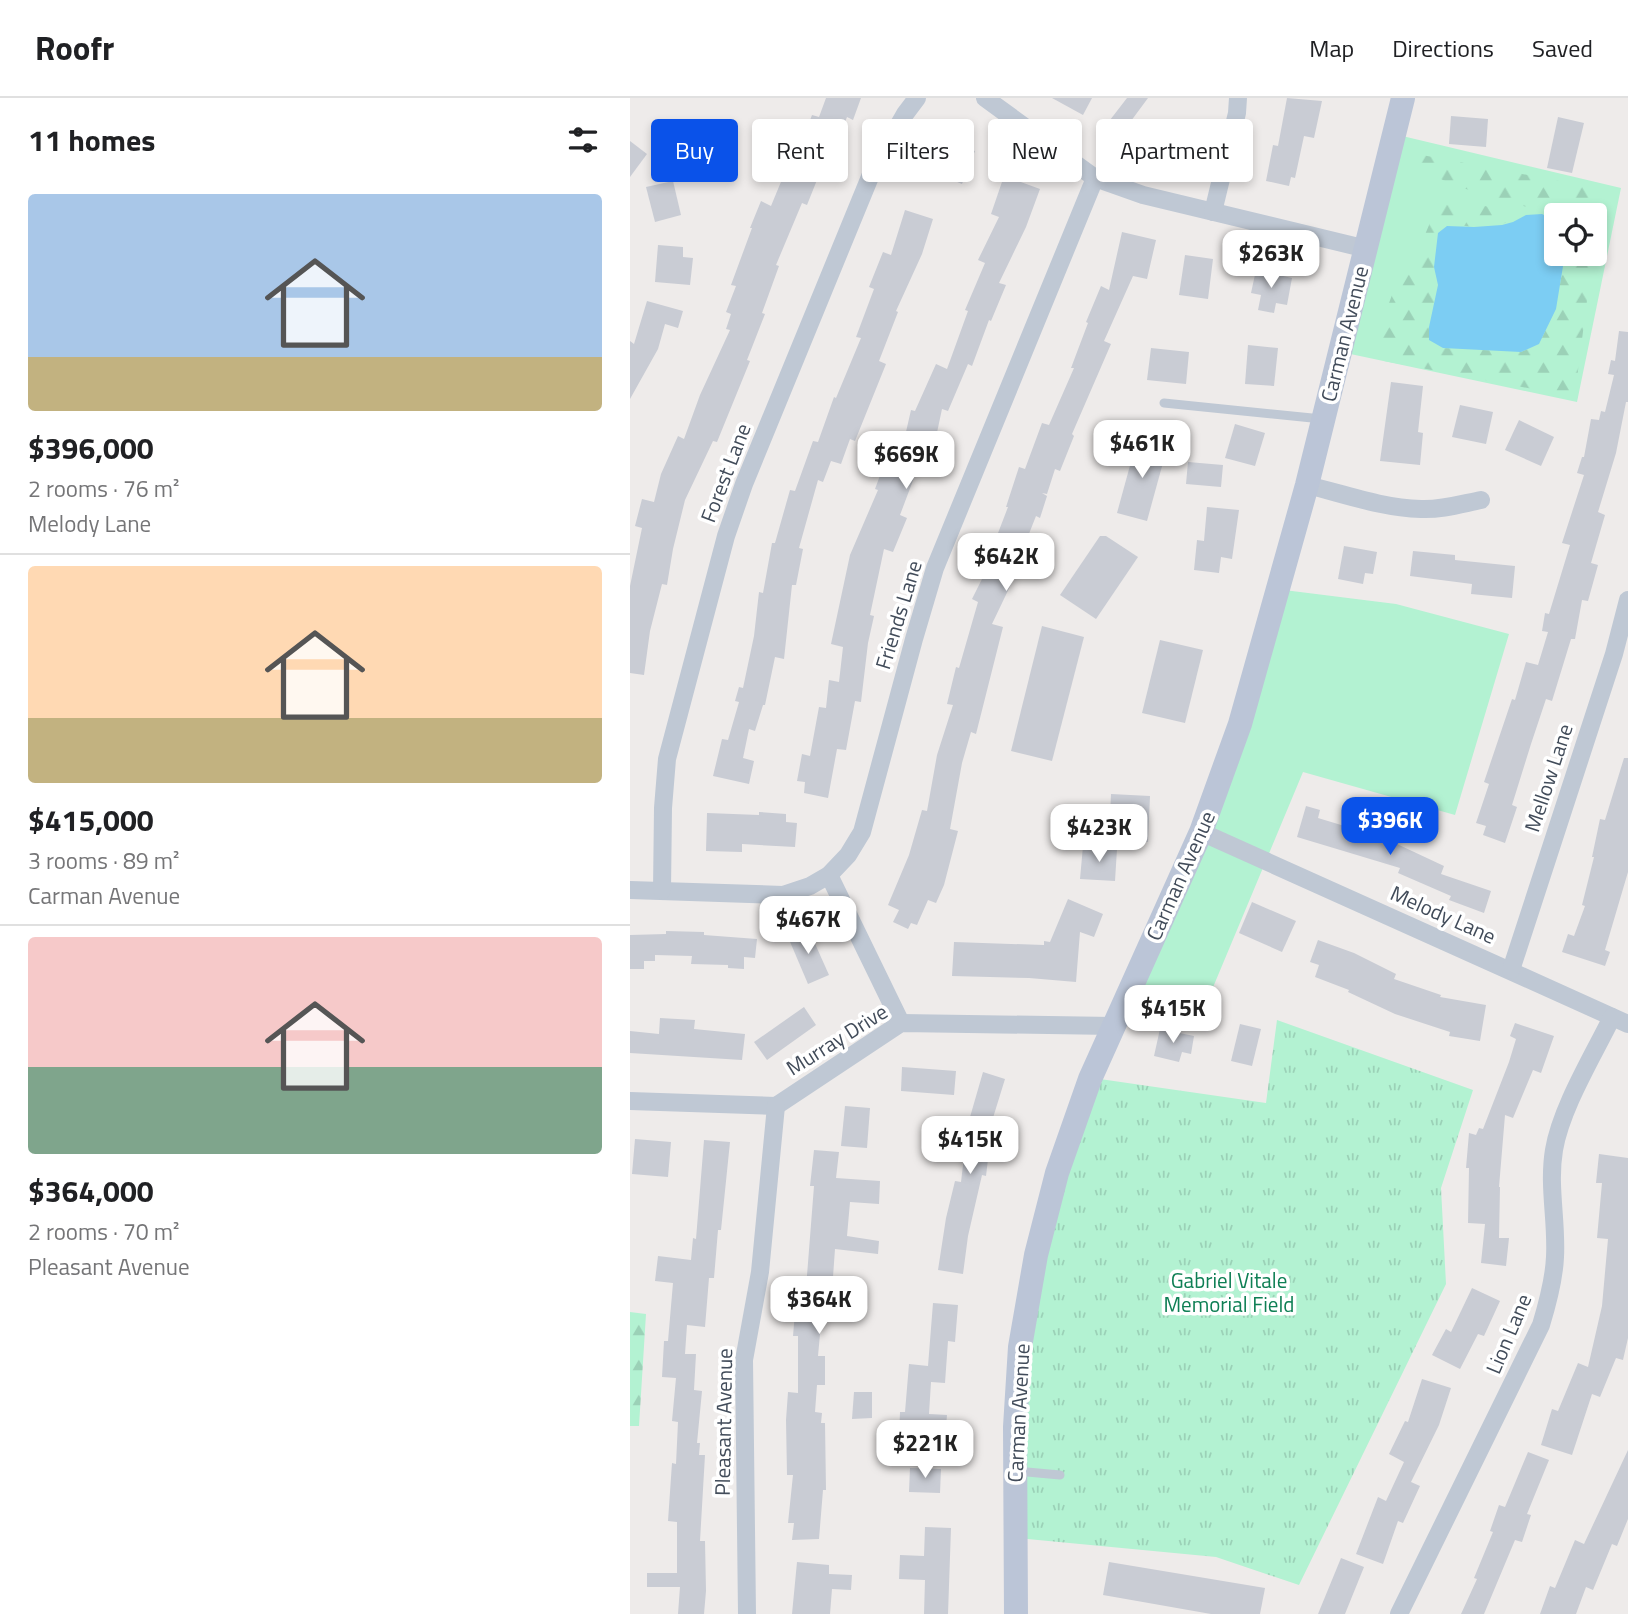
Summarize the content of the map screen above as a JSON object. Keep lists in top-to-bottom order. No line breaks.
{"streets":{"main road":["Carman Avenue"],"street":["Forest Lane","Friends Lane","Mellow Lane","Melody Lane","Murray Drive","Lion Lane","Pleasant Avenue"]},"crossings":[["Carman Avenue","Melody Lane"],["Carman Avenue","Murray Drive"],["Forest Lane","Friends Lane"],["Mellow Lane","Melody Lane"],["Melody Lane","Lion Lane"],["Murray Drive","Pleasant Avenue"]],"parks":["Gabriel Vitale Memorial Field"],"page":{"header":"Roofr","nav":["Map","Directions","Saved"],"heading":"11 homes","chip":["Buy","Rent","Filters","New","Apartment"],"list":[{"name":"$396,000","note":"2 rooms · 76 m² · Melody Lane"},{"name":"$415,000","note":"3 rooms · 89 m² · Carman Avenue"},{"name":"$364,000","note":"2 rooms · 70 m² · Pleasant Avenue"}],"price":["$263K","$461K","$669K","$642K","$396K","$423K","$467K","$415K","$415K","$364K","$221K"]}}
